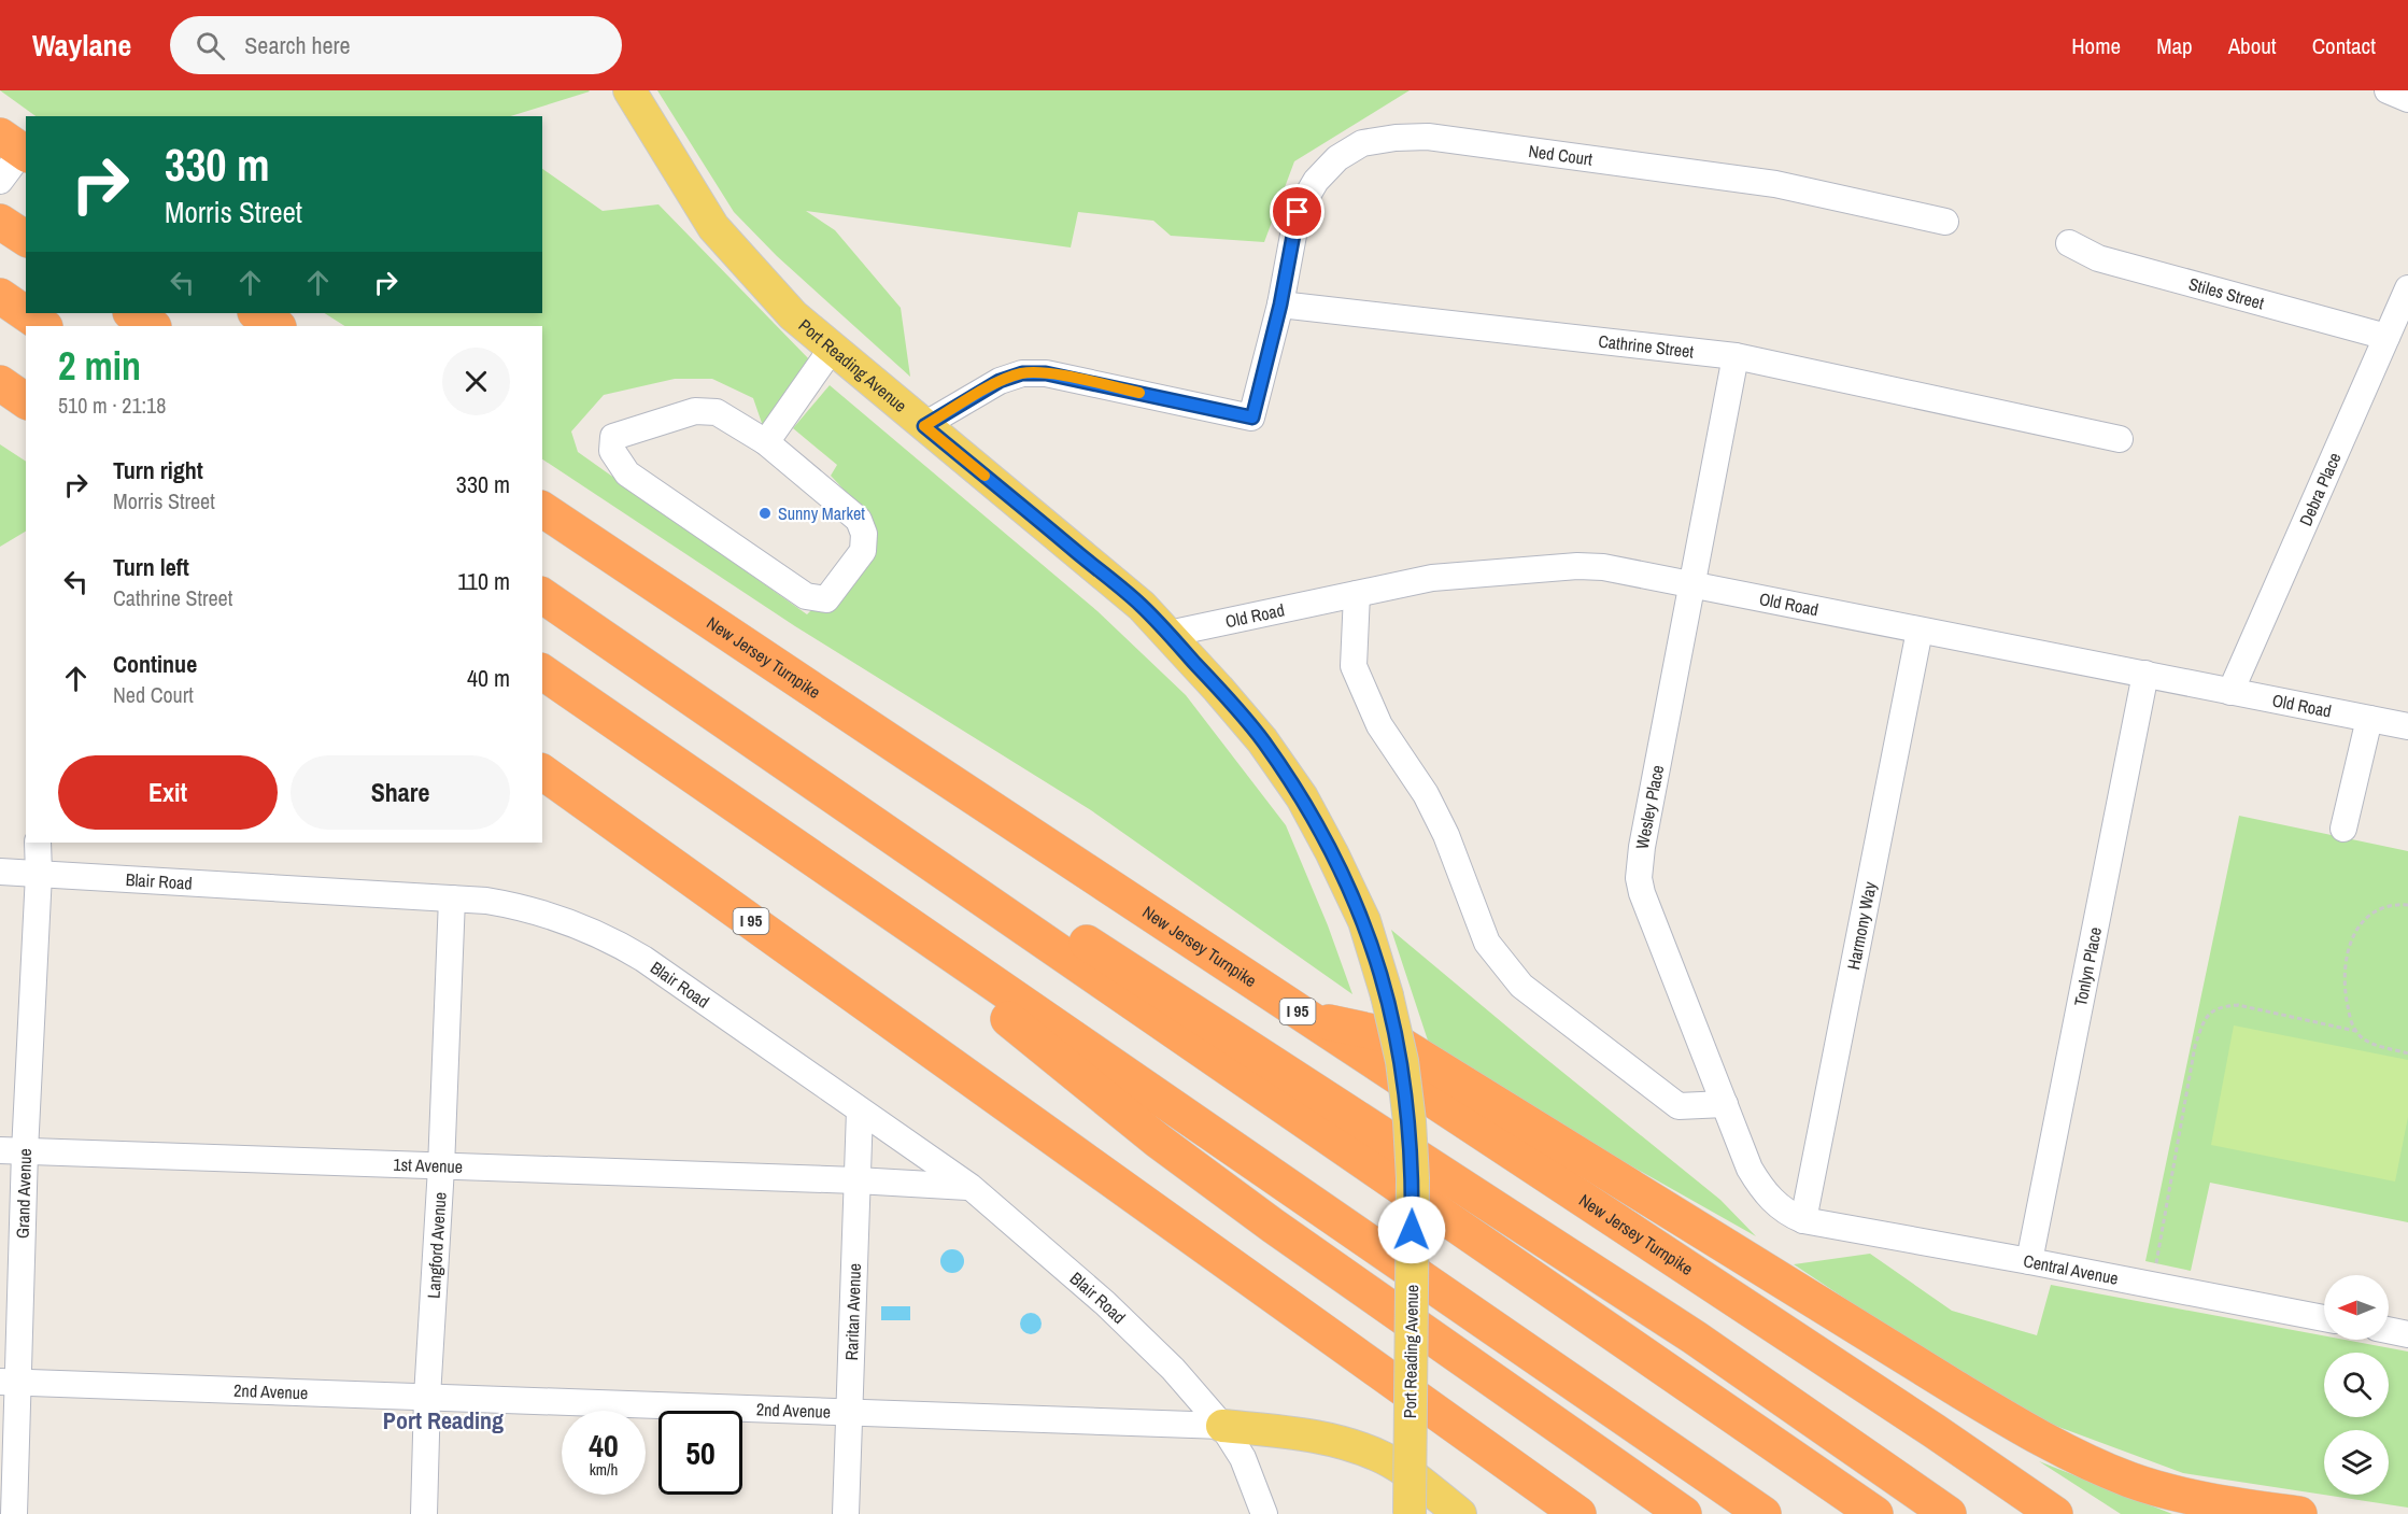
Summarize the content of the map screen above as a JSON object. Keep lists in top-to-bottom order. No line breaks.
{"streets":{"highway":["New Jersey Turnpike","I 95"],"main road":["Port Reading Avenue"],"street":["Ned Court","Stiles Street","Cathrine Street","Debra Place","Old Road","Wesley Place","Blair Road","Harmony Way","Tonlyn Place","1st Avenue","Grand Avenue","Langford Avenue","Central Avenue","Raritan Avenue","2nd Avenue"]},"crossings":[["Ned Court","Cathrine Street"],["Stiles Street","Debra Place"],["Cathrine Street","Wesley Place"],["Port Reading Avenue","Old Road"],["Debra Place","Old Road"],["Old Road","Wesley Place"],["Old Road","Harmony Way"],["Old Road","Tonlyn Place"],["Wesley Place","Harmony Way"],["Wesley Place","Central Avenue"],["Blair Road","1st Avenue"],["Blair Road","Grand Avenue"],["Blair Road","Langford Avenue"],["Blair Road","Raritan Avenue"],["Blair Road","2nd Avenue"],["Harmony Way","Central Avenue"],["Tonlyn Place","Central Avenue"],["1st Avenue","Grand Avenue"],["1st Avenue","Langford Avenue"],["1st Avenue","Raritan Avenue"],["Grand Avenue","2nd Avenue"],["Langford Avenue","2nd Avenue"],["Raritan Avenue","2nd Avenue"]],"districts":["Port Reading"],"places":["Sunny Market"],"north":"left","page":{"header":"Waylane","search":"Search here","nav":["Home","Map","About","Contact"],"turn":["330 m","Morris Street"],"heading":["2 min","510 m · 21:18"],"list":[{"name":"Turn right","note":"Morris Street","value":"330 m"},{"name":"Turn left","note":"Cathrine Street","value":"110 m"},{"name":"Continue","note":"Ned Court","value":"40 m"}],"buttons":["Exit","Share"],"speed":"40 km/h","limit":"50"}}
